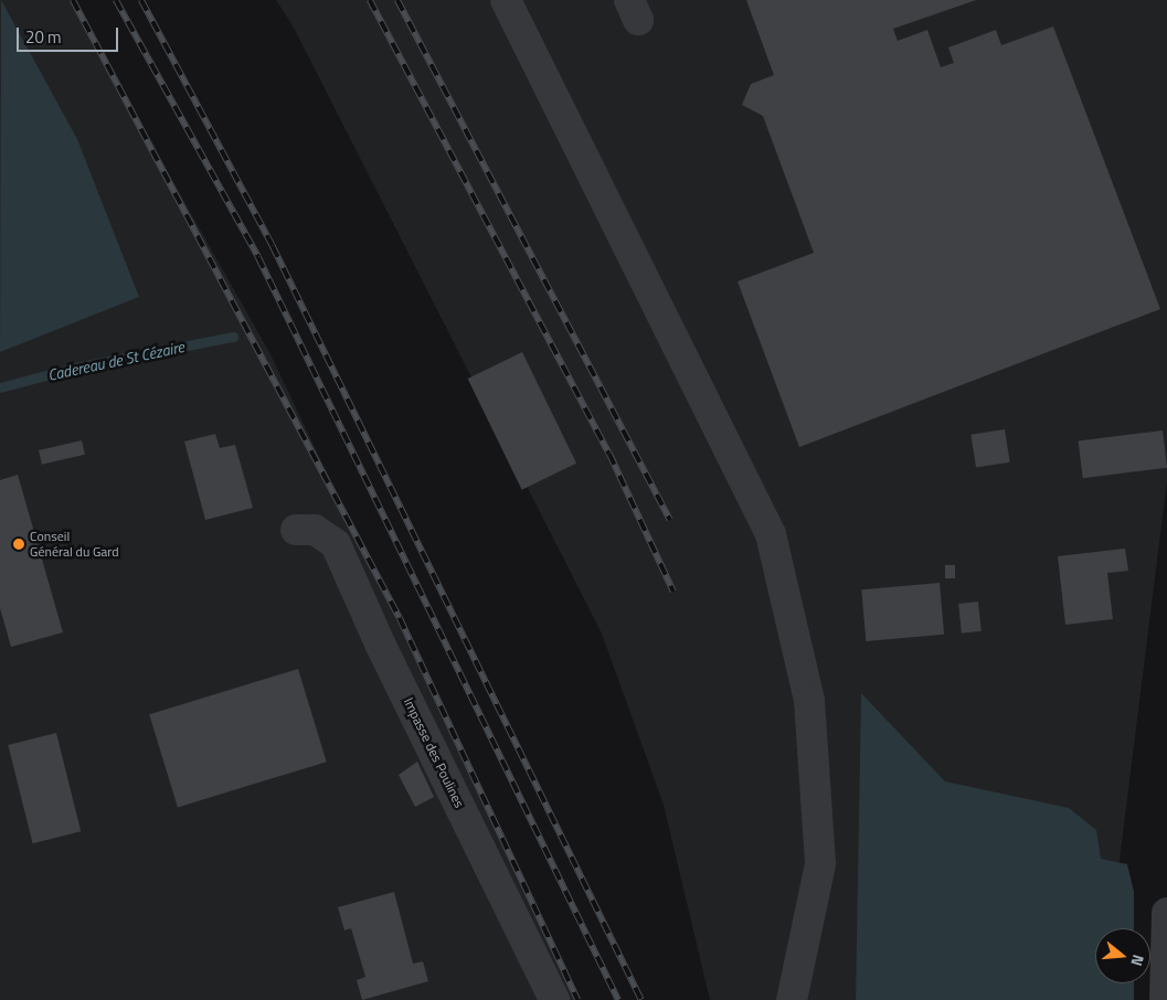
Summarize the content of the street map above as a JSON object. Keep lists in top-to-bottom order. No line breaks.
{"streets":{"street":["Impasse des Poulines"]},"water":["Cadereau de St Cézaire"],"places":["Conseil Général du Gard"],"scale_bar":"20 m","north":"right"}
